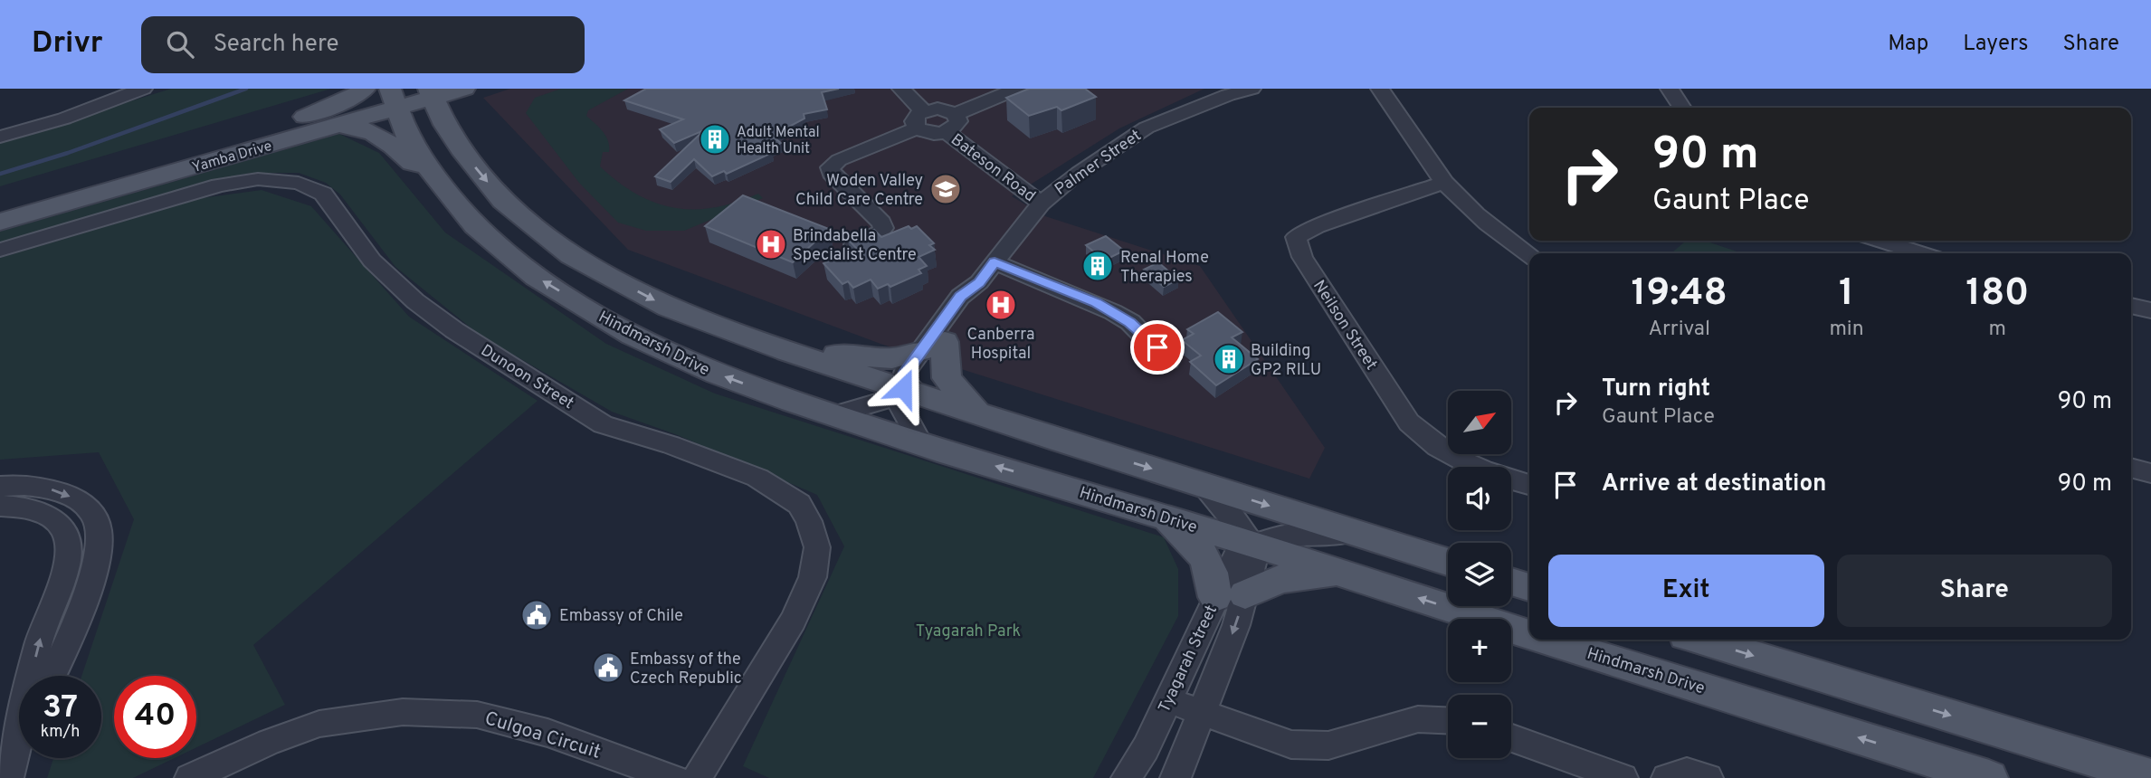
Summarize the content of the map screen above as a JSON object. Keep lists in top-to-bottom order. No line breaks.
{"streets":{"main road":["Yamba Drive","Hindmarsh Drive"],"street":["Palmer Street","Bateson Road","Neilson Street","Dunoon Street","Tyagarah Street","Culgoa Circuit"]},"crossings":[["Yamba Drive","Hindmarsh Drive"],["Palmer Street","Bateson Road"],["Palmer Street","Hindmarsh Drive"],["Hindmarsh Drive","Tyagarah Street"]],"parks":["Tyagarah Park"],"places":{"building":["Adult Mental Health Unit","Renal Home Therapies","Building GP2 RILU"],"school or university":["Woden Valley Child Care Centre"],"hospital":["Brindabella Specialist Centre","Canberra Hospital"],"public building":["Embassy of Chile","Embassy of the Czech Republic"]},"north":"top right","page":{"header":"Drivr","search":"Search here","nav":["Map","Layers","Share"],"turn":["90 m","Gaunt Place"],"eta":["19:48","Arrival","1","min","180","m"],"list":[{"name":"Turn right","note":"Gaunt Place","value":"90 m"},{"name":"Arrive at destination","value":"90 m"}],"map_buttons":["+","−"],"buttons":["Exit","Share"],"speed":"37 km/h","limit":"40"}}
